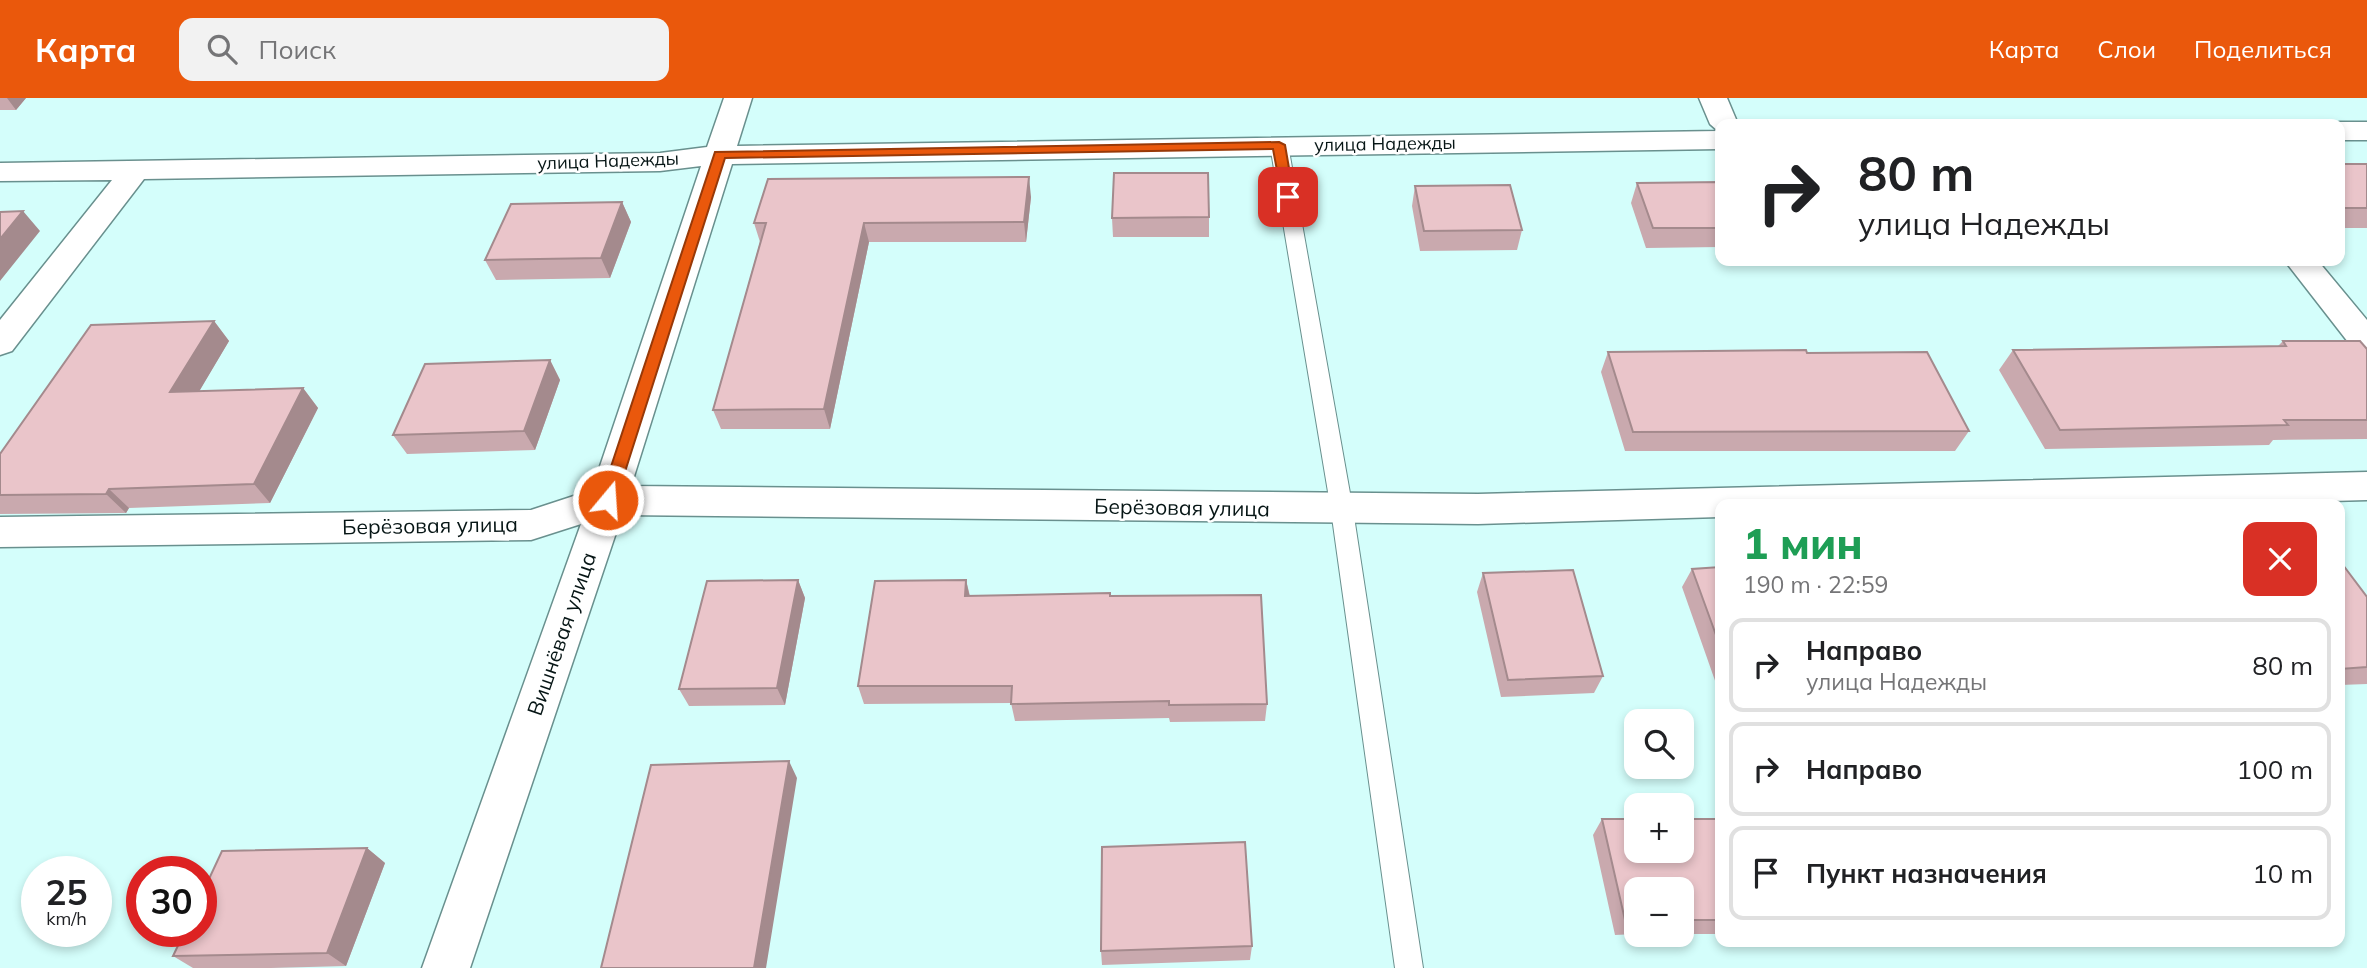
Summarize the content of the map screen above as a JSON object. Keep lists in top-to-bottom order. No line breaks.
{"streets":{"street":["улица Надежды","Берёзовая улица","Вишнёвая улица"]},"crossings":[["улица Надежды","Вишнёвая улица"],["Берёзовая улица","Вишнёвая улица"]],"page":{"header":"Карта","search":"Поиск","nav":["Карта","Слои","Поделиться"],"turn":["80 m","улица Надежды"],"heading":["1 мин","190 m · 22:59"],"list":[{"name":"Направо","note":"улица Надежды","value":"80 m"},{"name":"Направо","value":"100 m"},{"name":"Пункт назначения","value":"10 m"}],"map_buttons":["+","−"],"speed":"25 km/h","limit":"30"}}
